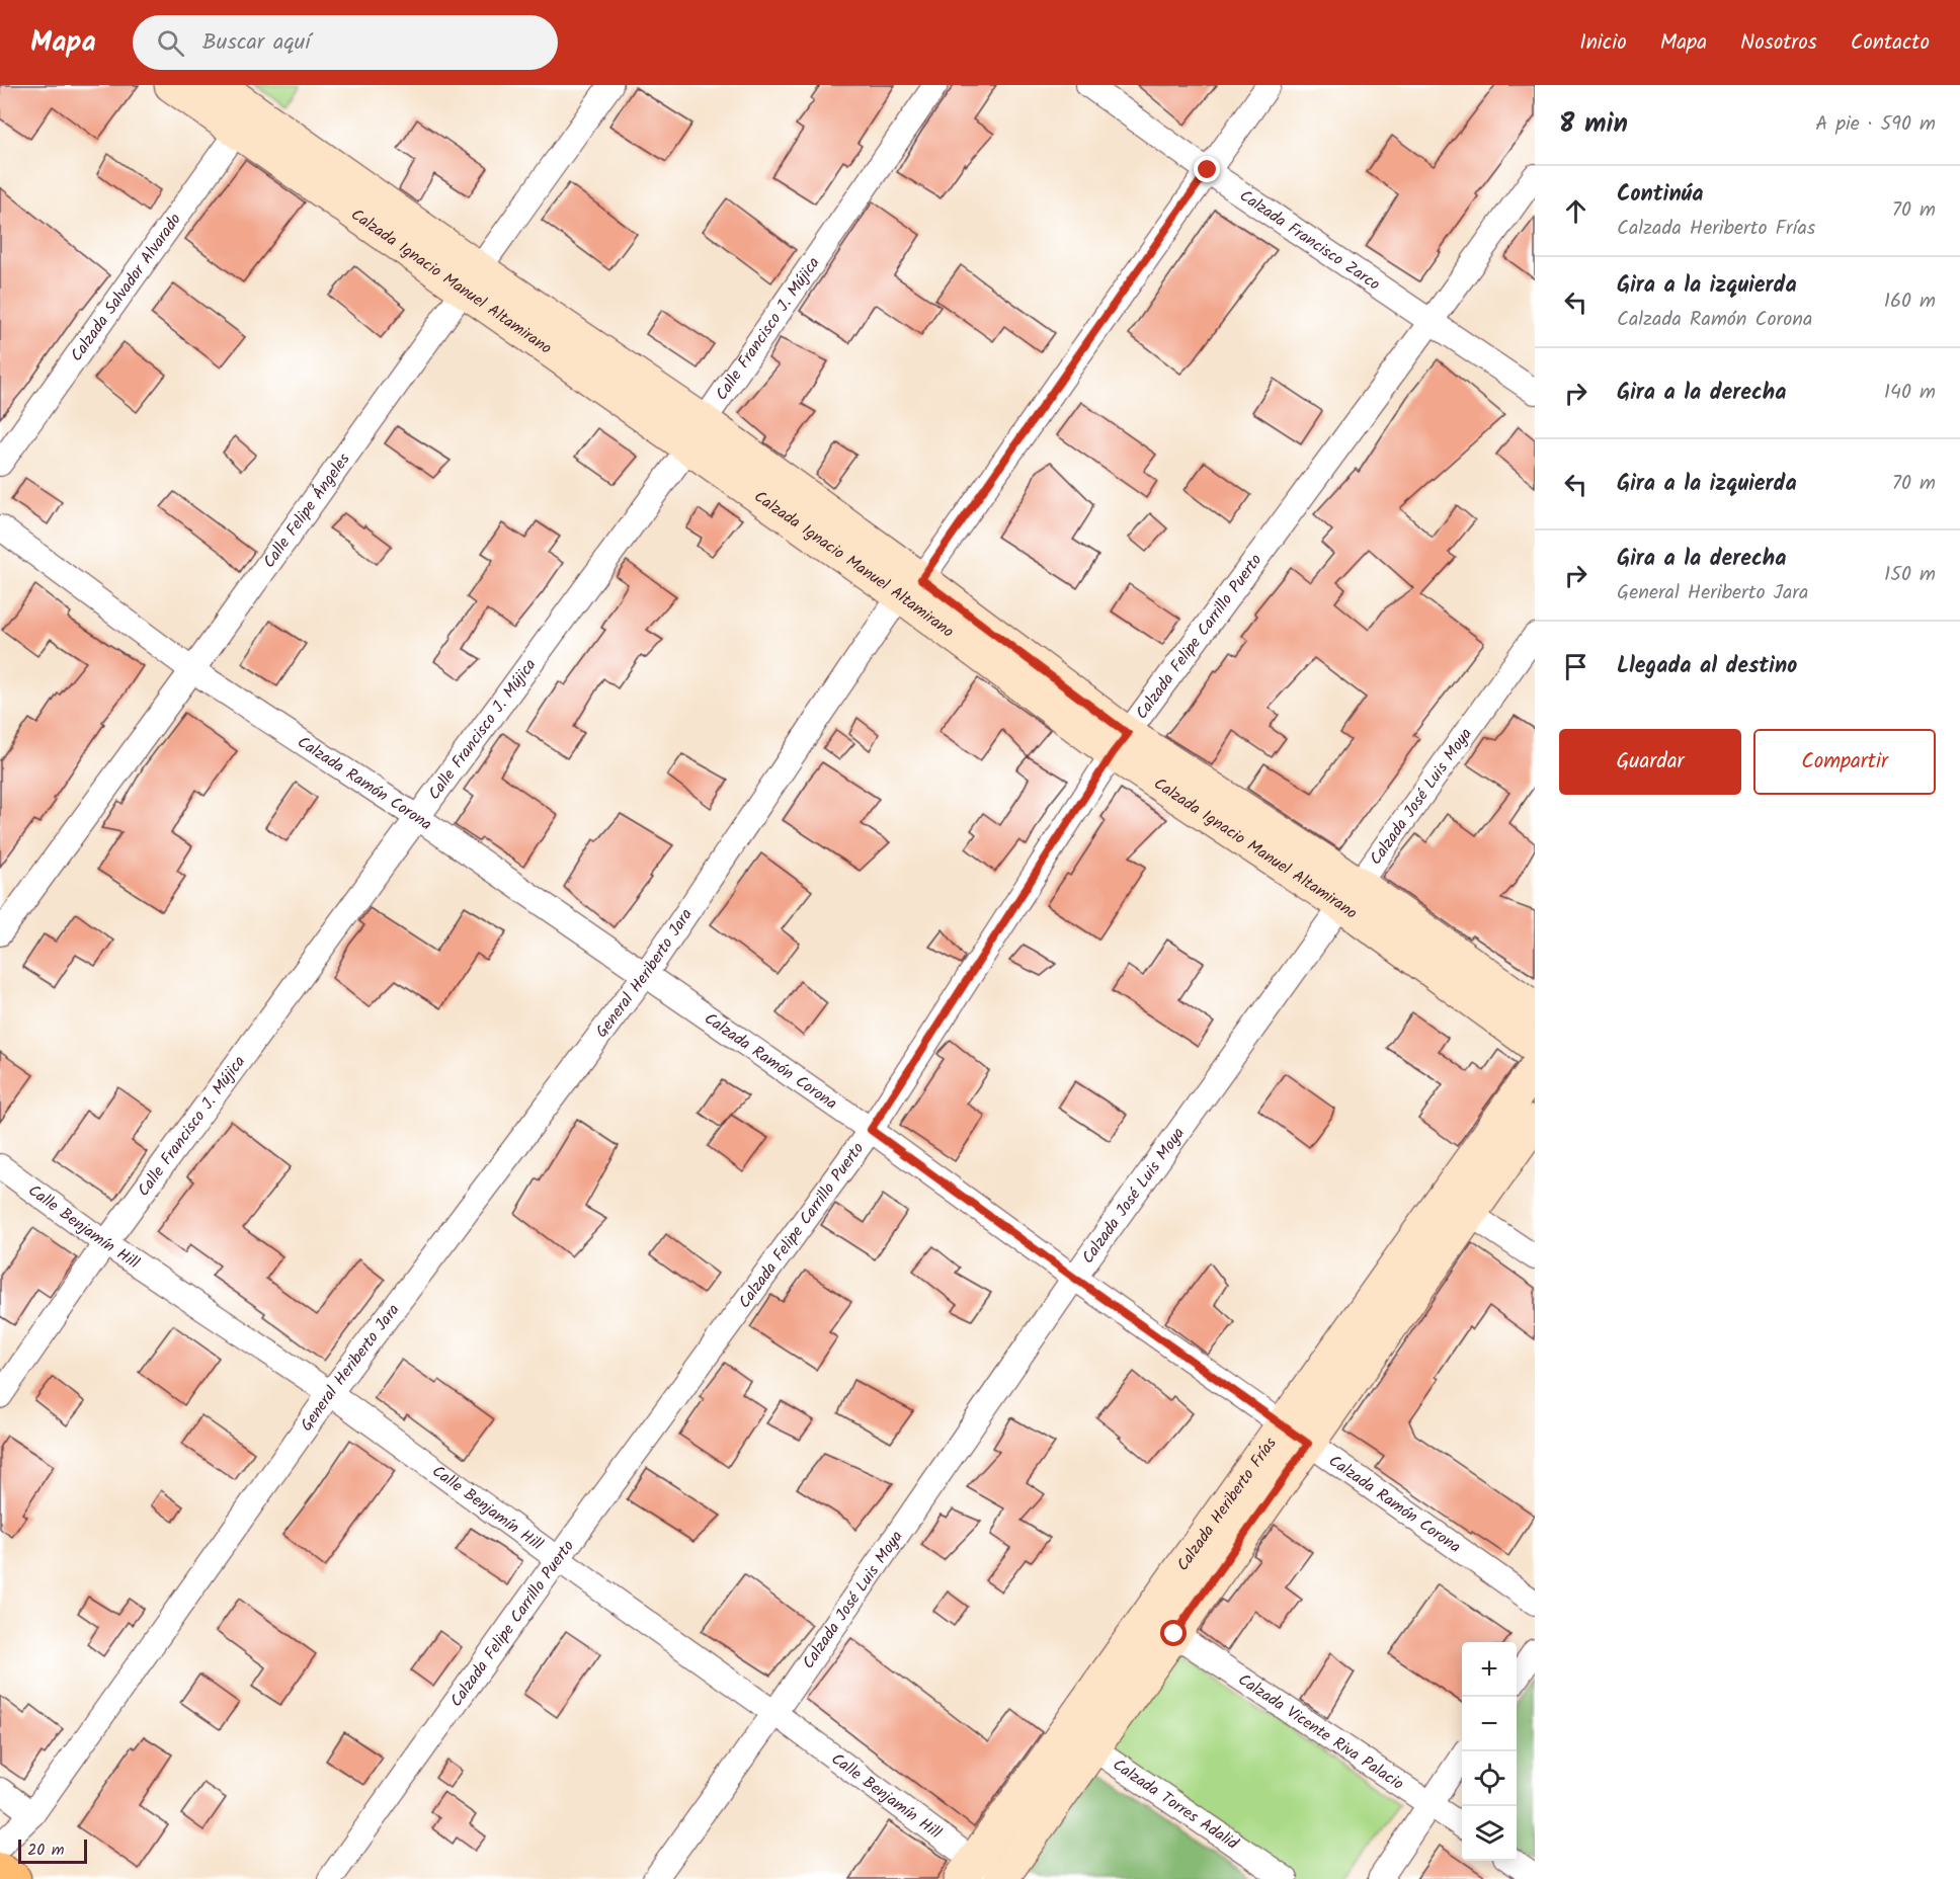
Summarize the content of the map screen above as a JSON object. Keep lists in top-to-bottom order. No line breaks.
{"streets":{"street":["Calzada Francisco Zarco","Calzada Ignacio Manuel Altamirano","Calzada Salvador Alvarado","Calle Francisco J. Mújica","Calle Felipe Ángeles","Calzada Felipe Carrillo Puerto","Calzada Ramón Corona","Calzada José Luis Moya","General Heriberto Jara","Calle Benjamín Hill","Calzada Heriberto Frías","Calzada Vicente Riva Palacio","Calzada Torres Adalid"]},"crossings":[["Calzada Francisco Zarco","Calzada Felipe Carrillo Puerto"],["Calzada Francisco Zarco","General Heriberto Jara"],["Calzada Ignacio Manuel Altamirano","Calzada Salvador Alvarado"],["Calzada Ignacio Manuel Altamirano","Calle Francisco J. Mújica"],["Calzada Ignacio Manuel Altamirano","Calle Felipe Ángeles"],["Calzada Ignacio Manuel Altamirano","Calzada Felipe Carrillo Puerto"],["Calzada Ignacio Manuel Altamirano","Calzada José Luis Moya"],["Calzada Ignacio Manuel Altamirano","General Heriberto Jara"],["Calle Francisco J. Mújica","Calzada Ramón Corona"],["Calle Francisco J. Mújica","Calle Benjamín Hill"],["Calle Felipe Ángeles","Calzada Ramón Corona"],["Calzada Felipe Carrillo Puerto","Calzada Ramón Corona"],["Calzada Felipe Carrillo Puerto","Calle Benjamín Hill"],["Calzada Ramón Corona","Calzada José Luis Moya"],["Calzada Ramón Corona","General Heriberto Jara"],["Calzada Ramón Corona","Calzada Heriberto Frías"],["Calzada José Luis Moya","Calle Benjamín Hill"],["General Heriberto Jara","Calle Benjamín Hill"],["Calle Benjamín Hill","Calzada Heriberto Frías"],["Calzada Heriberto Frías","Calzada Vicente Riva Palacio"],["Calzada Heriberto Frías","Calzada Torres Adalid"]],"scale_bar":"20 m","page":{"header":"Mapa","search":"Buscar aquí","nav":["Inicio","Mapa","Nosotros","Contacto"],"heading":["8 min","A pie · 590 m"],"list":[["Continúa","Calzada Heriberto Frías","70 m"],["Gira a la izquierda","Calzada Ramón Corona","160 m"],["Gira a la derecha","140 m"],["Gira a la izquierda","70 m"],["Gira a la derecha","General Heriberto Jara","150 m"],"Llegada al destino"],"buttons":["Guardar","Compartir"],"map_buttons":["+","−"],"scale":"20 m"}}
